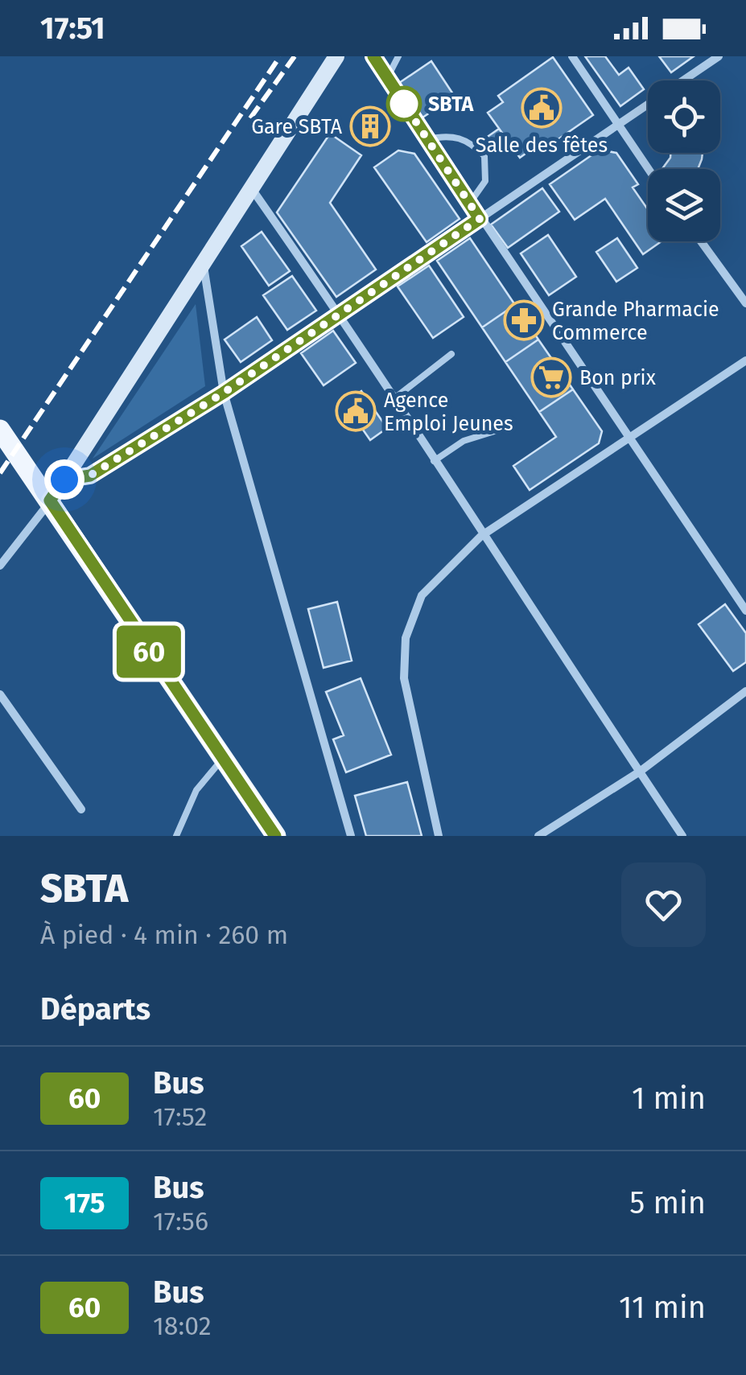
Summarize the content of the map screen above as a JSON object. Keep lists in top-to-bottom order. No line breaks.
{"places":{"other":["SBTA"],"public building":["Salle des fêtes","Agence Emploi Jeunes"],"building":["Gare SBTA"],"pharmacy":["Grande Pharmacie Commerce"],"supermarket":["Bon prix"]},"lines":["bus line 60"],"page":{"status":"17:51","on_map":"60","heading":[["SBTA","À pied · 4 min · 260 m"],"Départs"],"list":[{"mark":"60","name":"Bus","note":"17:52","value":"1 min"},{"mark":"175","name":"Bus","note":"17:56","value":"5 min"},{"mark":"60","name":"Bus","note":"18:02","value":"11 min"}]}}
